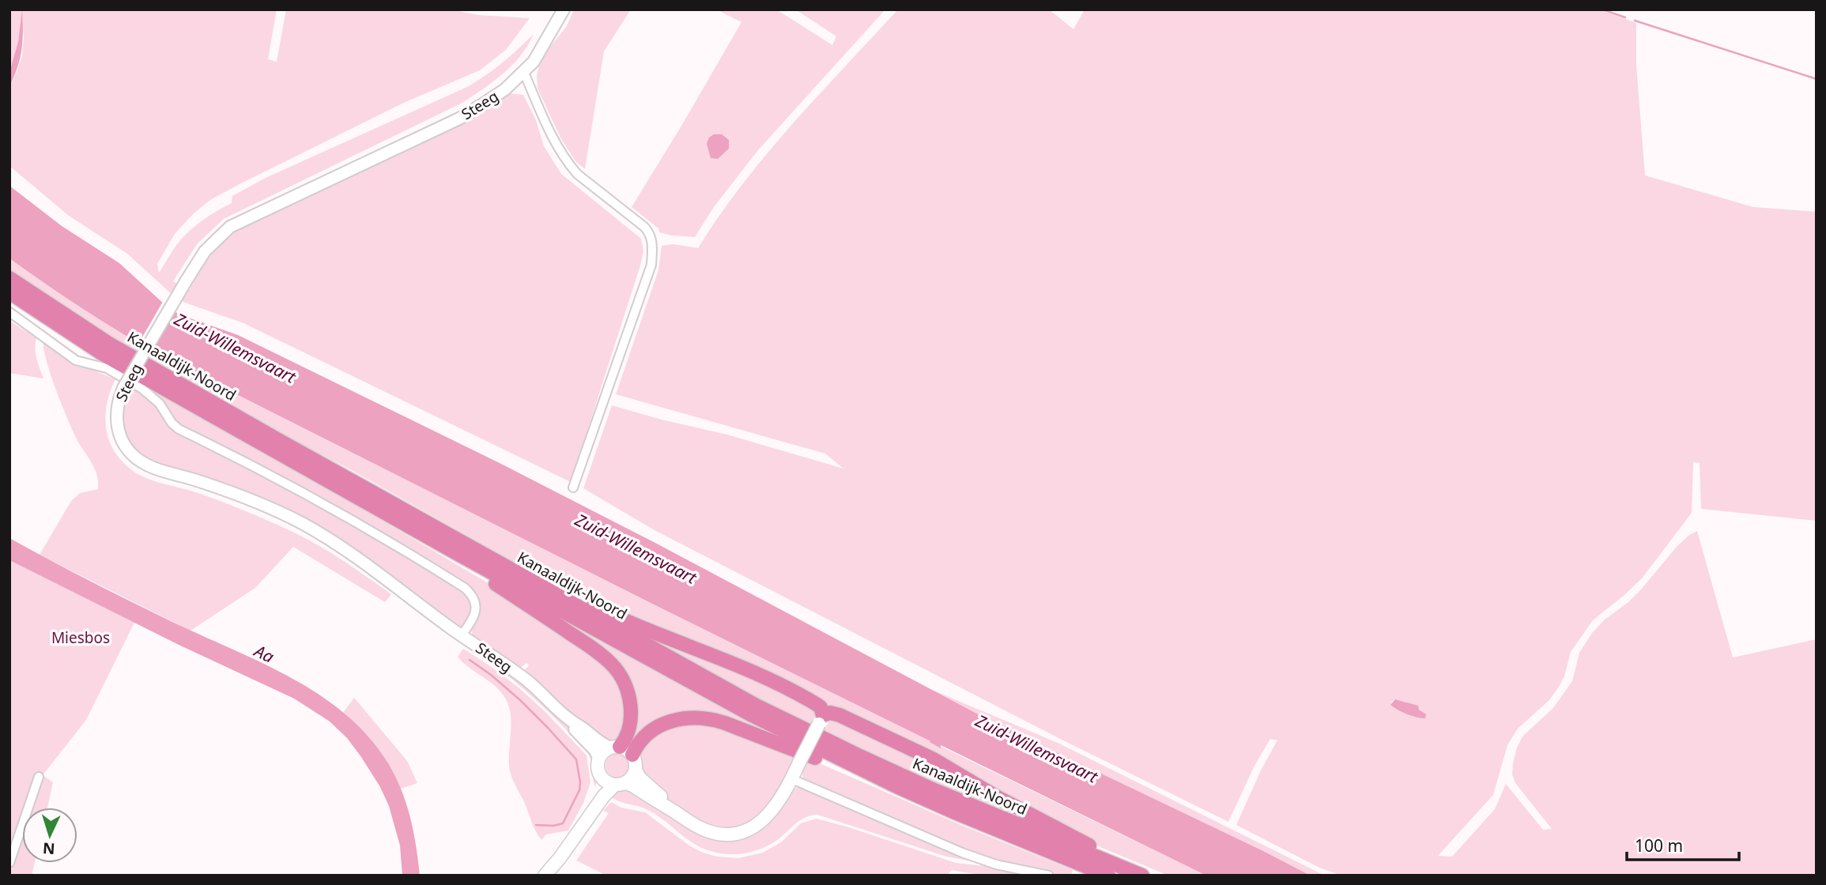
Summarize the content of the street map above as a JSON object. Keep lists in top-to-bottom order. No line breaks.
{"streets":{"highway":["Kanaaldijk-Noord"],"street":["Steeg"]},"water":["Zuid-Willemsvaart","Aa"],"parks":["Miesbos"],"scale_bar":"100 m","north":"bottom"}
